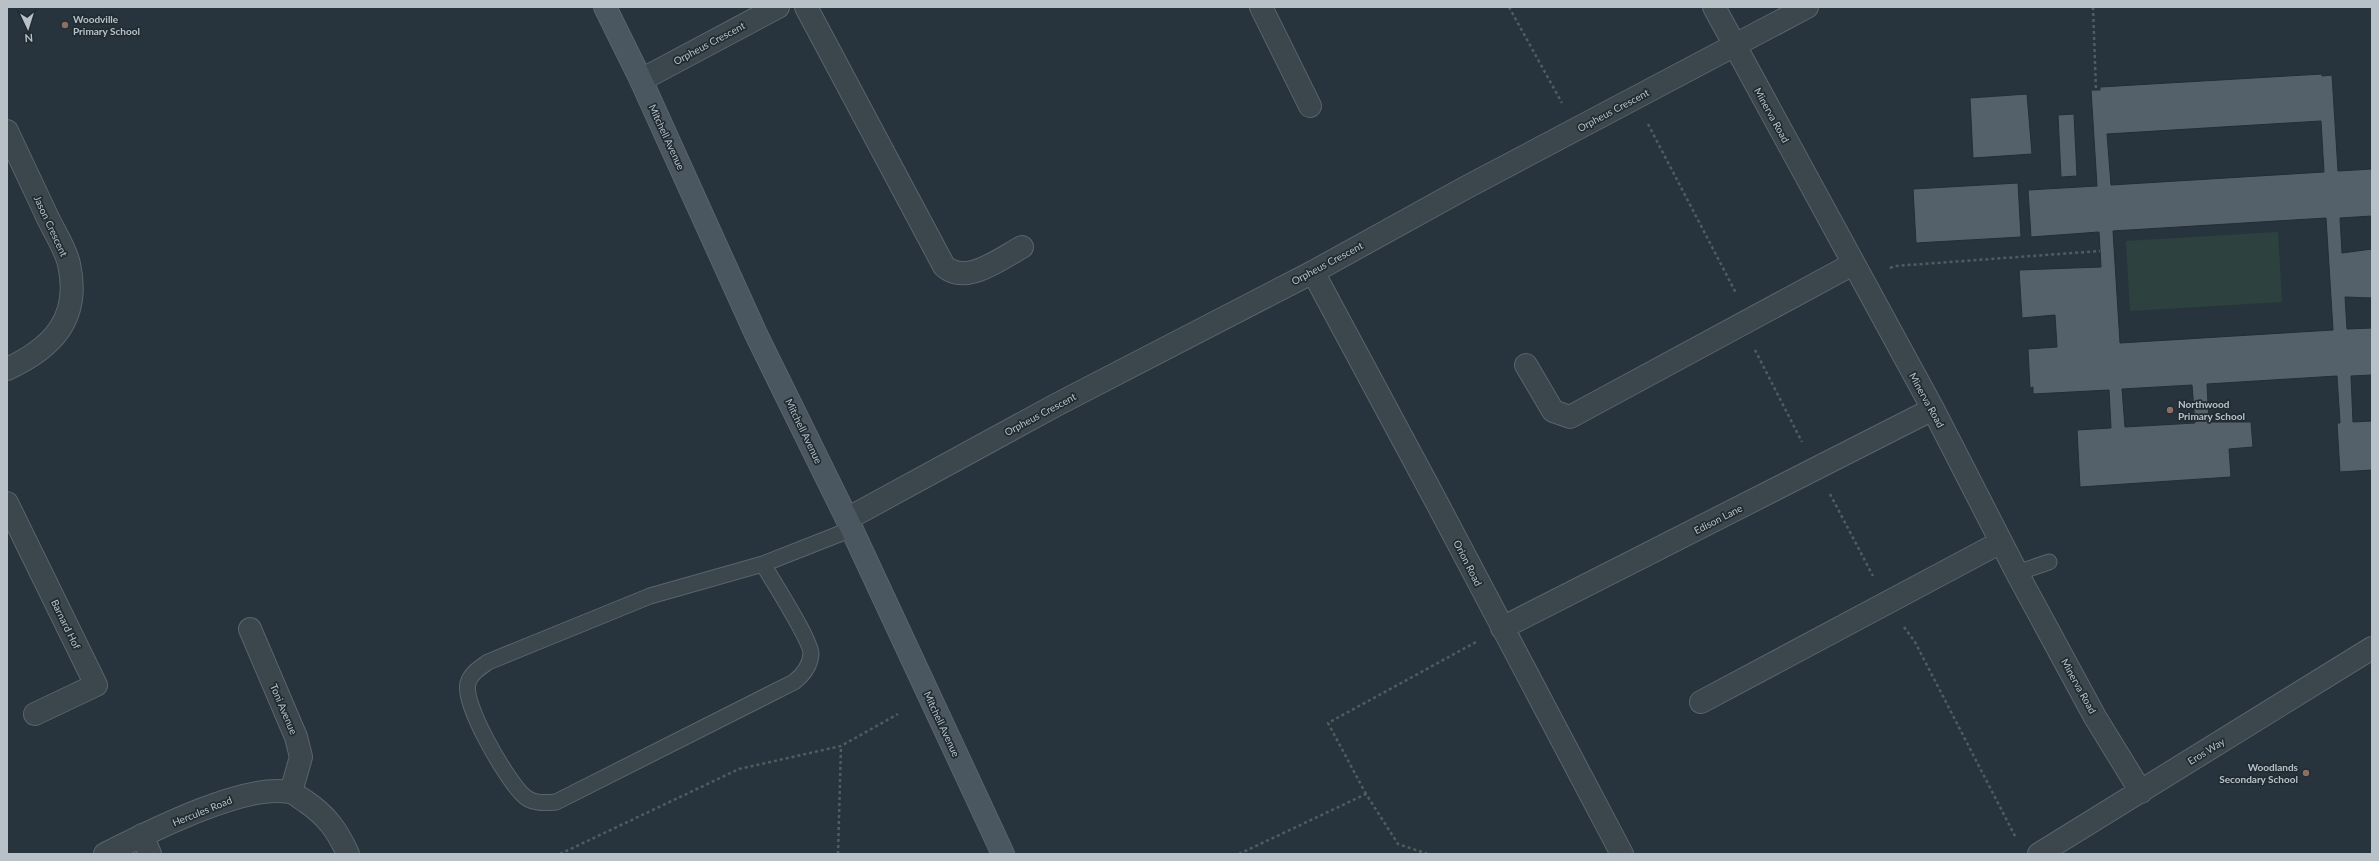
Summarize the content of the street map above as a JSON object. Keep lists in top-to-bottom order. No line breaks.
{"streets":{"street":["Orpheus Crescent","Minerva Road","Mitchell Avenue","Jason Crescent","Edison Lane","Orion Road","Barnard Hof","Toni Avenue","Eros Way","Hercules Road"]},"crossings":[["Orpheus Crescent","Minerva Road"],["Orpheus Crescent","Mitchell Avenue"],["Orpheus Crescent","Orion Road"],["Minerva Road","Edison Lane"],["Minerva Road","Eros Way"],["Edison Lane","Orion Road"],["Toni Avenue","Hercules Road"]],"places":["Woodville Primary School","Northwood Primary School","Woodlands Secondary School"],"north":"bottom"}
